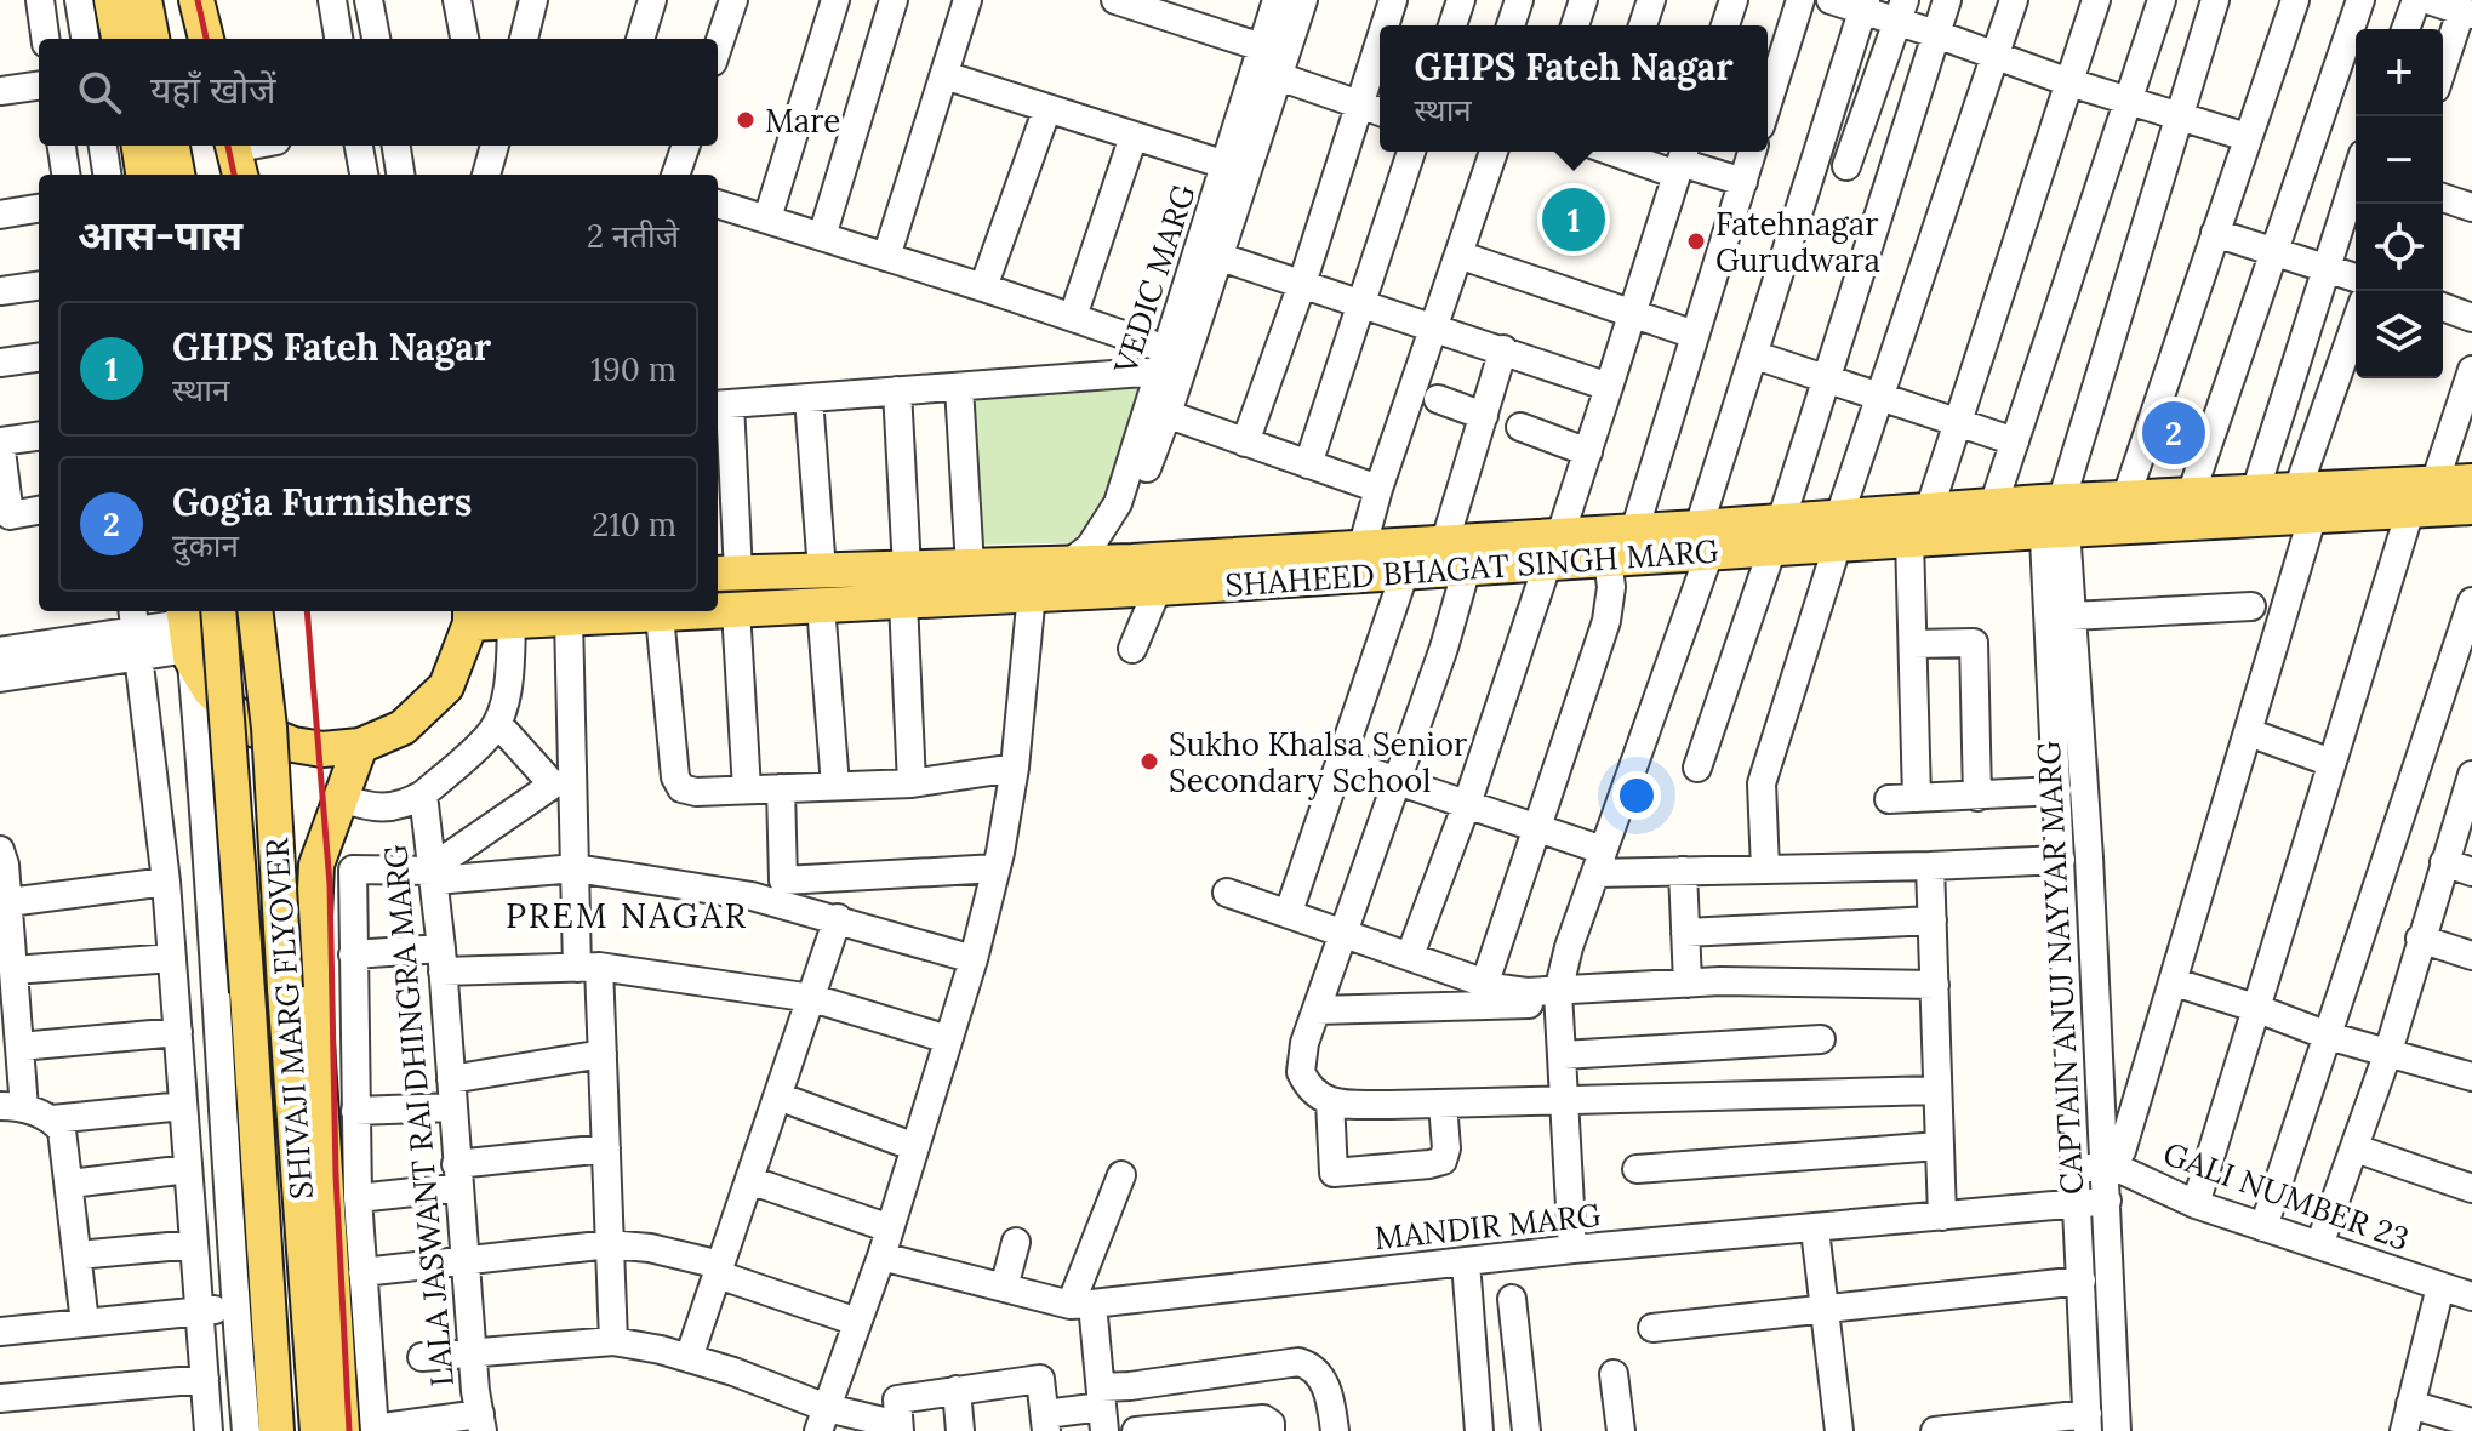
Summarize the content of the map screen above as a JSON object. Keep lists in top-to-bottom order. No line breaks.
{"streets":{"main road":["SHAHEED BHAGAT SINGH MARG","SHIVAJI MARG FLYOVER"],"street":["VEDIC MARG","CAPTAIN ANUJ NAYYAR MARG","LALA JASWANT RAI DHINGRA MARG","GALI NUMBER 23","MANDIR MARG"]},"crossings":[["VEDIC MARG","SHAHEED BHAGAT SINGH MARG"],["SHAHEED BHAGAT SINGH MARG","CAPTAIN ANUJ NAYYAR MARG"],["CAPTAIN ANUJ NAYYAR MARG","GALI NUMBER 23"],["CAPTAIN ANUJ NAYYAR MARG","MANDIR MARG"]],"districts":["PREM NAGAR"],"places":["Mare","Fatehnagar Gurudwara","Sukho Khalsa Senior Secondary School"],"page":{"popup":["GHPS Fateh Nagar","स्थान"],"map_buttons":["+","−"],"search":"यहाँ खोजें","heading":["आस-पास","2 नतीजे"],"pins":["1","2"],"list":[{"mark":"1","name":"GHPS Fateh Nagar","note":"स्थान","value":"190 m"},{"mark":"2","name":"Gogia Furnishers","note":"दुकान","value":"210 m"}]}}
